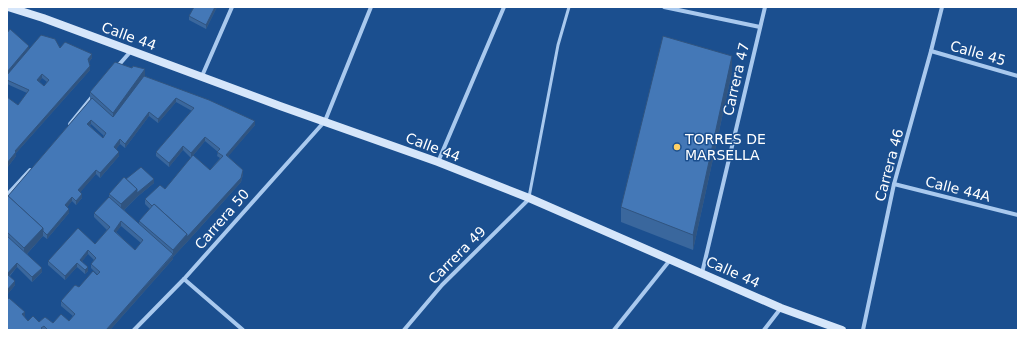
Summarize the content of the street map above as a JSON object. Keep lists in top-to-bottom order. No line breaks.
{"streets":{"main road":["Calle 44"],"street":["Calle 45","Carrera 47","Carrera 46","Calle 44A","Carrera 50","Carrera 49"]},"crossings":[["Calle 44","Carrera 47"],["Calle 44","Carrera 50"],["Calle 44","Carrera 49"],["Calle 45","Carrera 46"],["Carrera 46","Calle 44A"]],"places":["TORRES DE MARSELLA"]}
